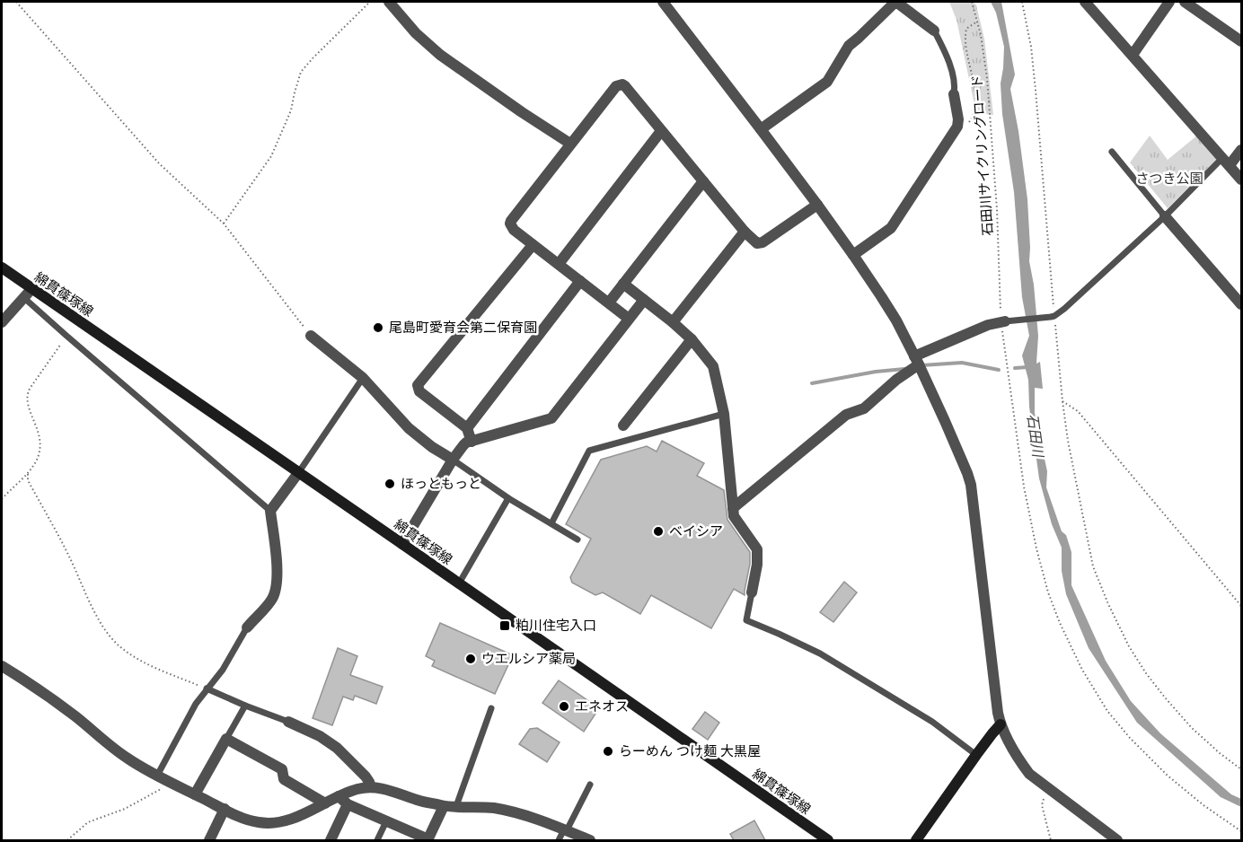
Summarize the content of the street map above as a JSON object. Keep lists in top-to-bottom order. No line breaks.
{"streets":{"main road":["綿貫篠塚線"],"path":["石田川サイクリングロード"]},"water":["石田川"],"parks":["さつき公園"],"places":{"other":["尾島町愛育会第二保育園","ほっともっと","ベイシア","ウエルシア薬局","エネオス","らーめん つけ麺 大黒屋"],"transit":["粕川住宅入口"]}}
